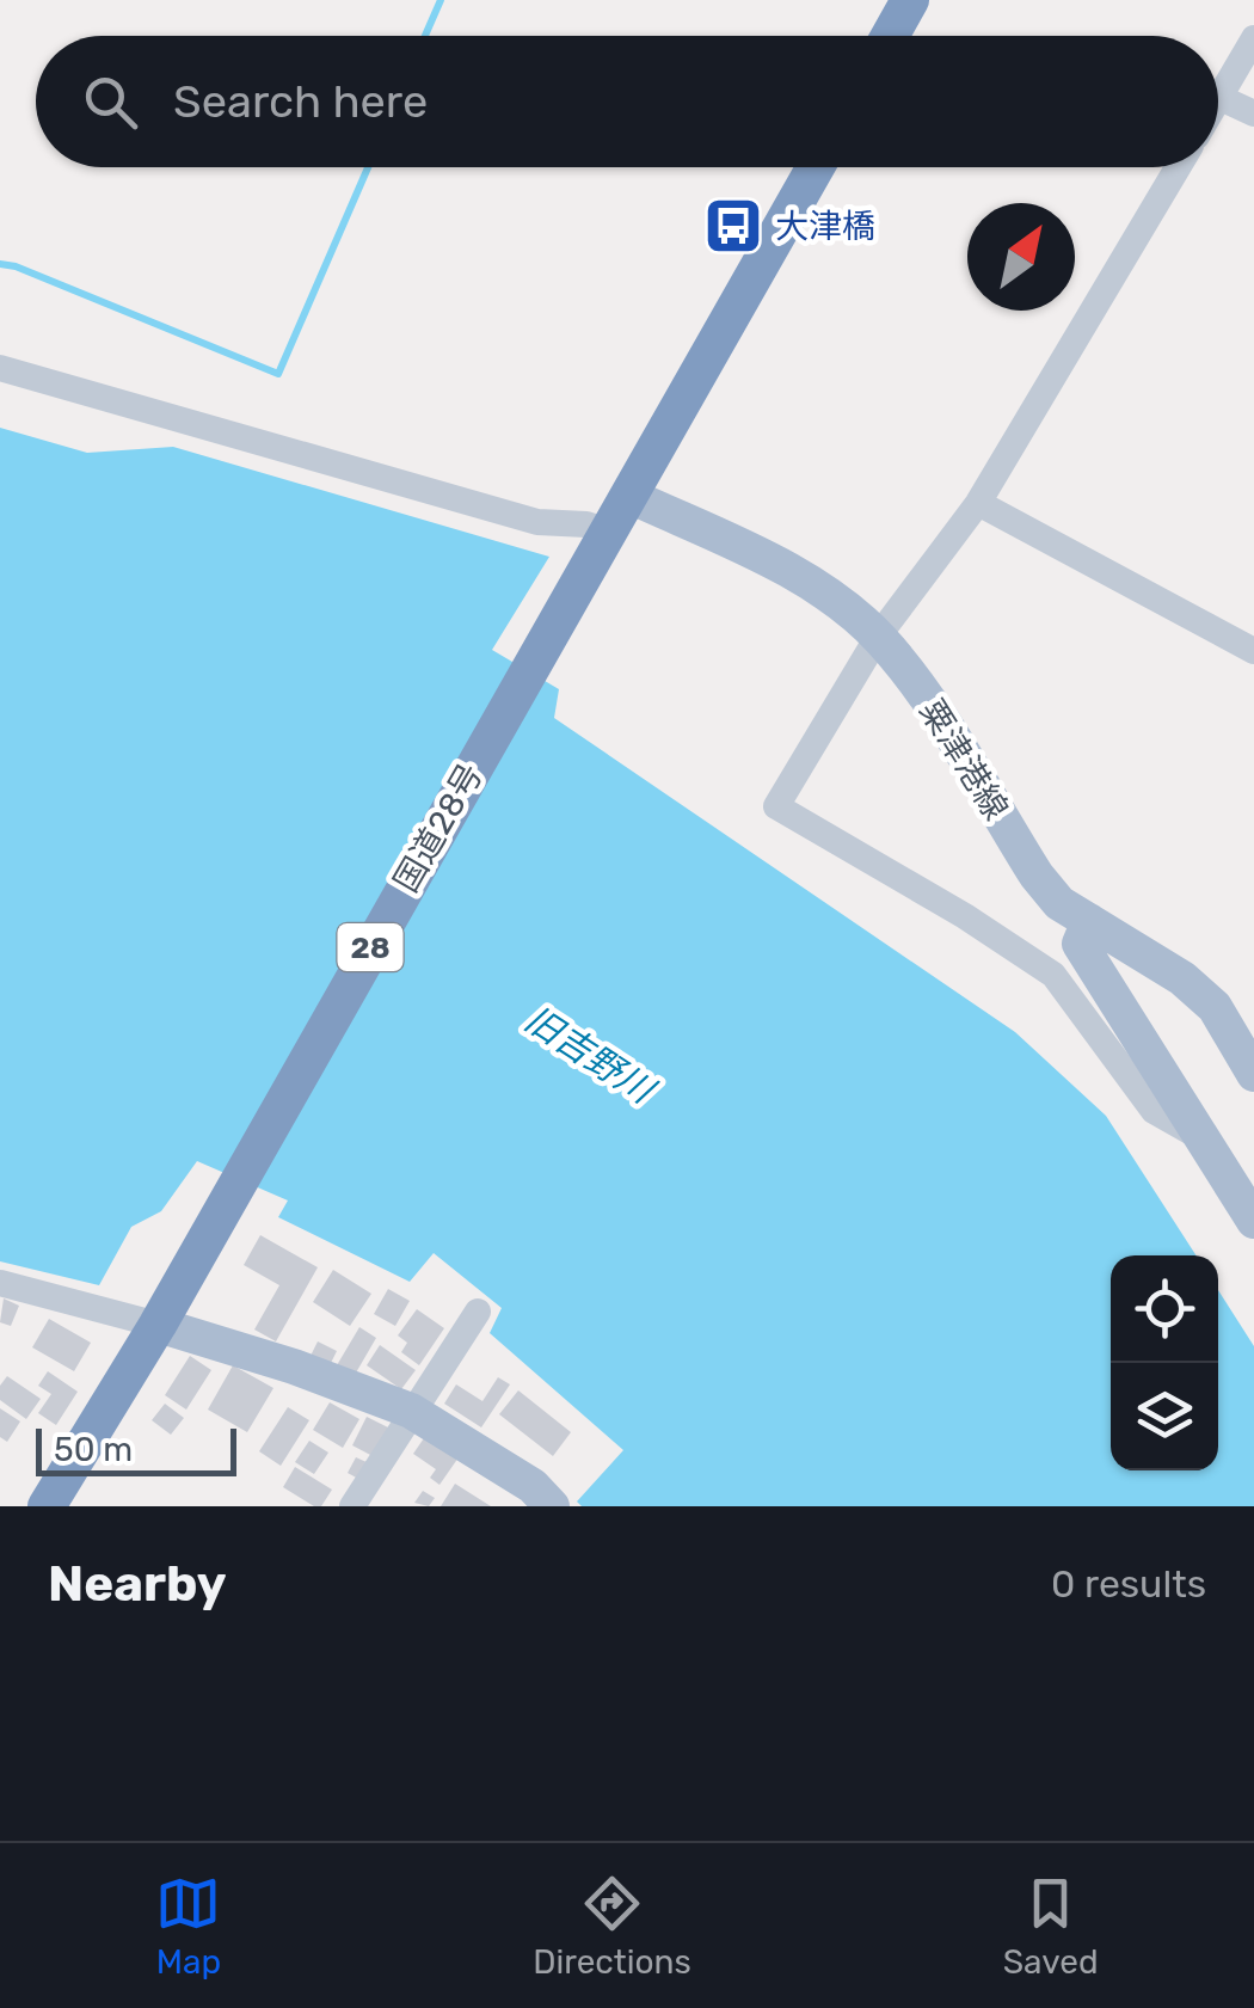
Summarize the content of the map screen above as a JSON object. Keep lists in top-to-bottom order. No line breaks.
{"streets":{"highway":["国道28号","28"],"main road":["粟津港線"]},"crossings":[["粟津港線","国道28号"]],"water":["旧吉野川"],"places":{"bus stop":["大津橋"]},"scale_bar":"50 m","north":"top right","page":{"search":"Search here","scale":"50 m","heading":["Nearby","0 results"],"nav":["Map","Directions","Saved"]}}
